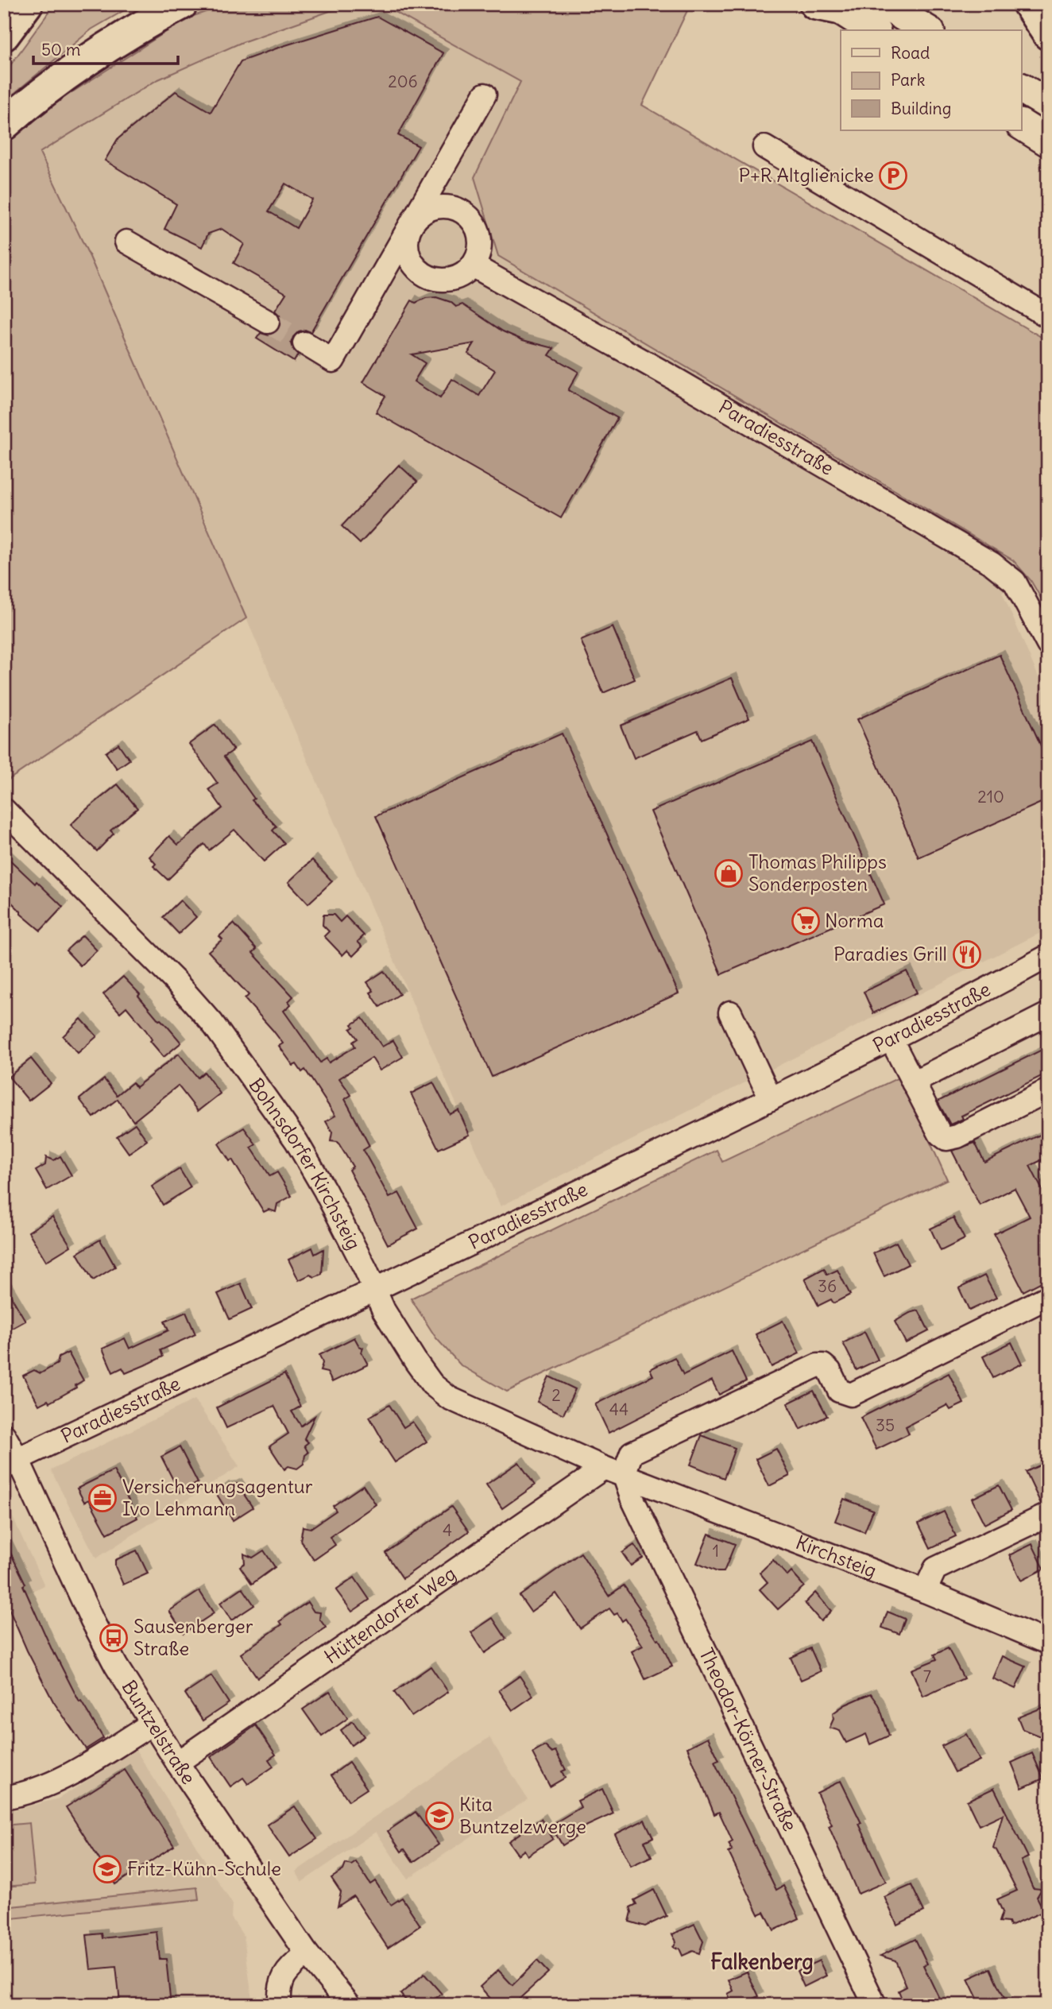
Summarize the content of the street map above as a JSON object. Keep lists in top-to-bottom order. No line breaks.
{"streets":{"street":["Paradiesstraße","Bohnsdorfer Kirchsteig","Kirchsteig","Hüttendorfer Weg","Buntzelstraße","Theodor-Körner-Straße"]},"crossings":[["Paradiesstraße","Bohnsdorfer Kirchsteig"],["Paradiesstraße","Buntzelstraße"],["Bohnsdorfer Kirchsteig","Kirchsteig"],["Bohnsdorfer Kirchsteig","Hüttendorfer Weg"],["Bohnsdorfer Kirchsteig","Theodor-Körner-Straße"],["Kirchsteig","Hüttendorfer Weg"],["Kirchsteig","Theodor-Körner-Straße"],["Hüttendorfer Weg","Buntzelstraße"],["Hüttendorfer Weg","Theodor-Körner-Straße"]],"districts":["Falkenberg"],"places":{"parking":["P+R Altglienicke"],"shop":["Thomas Philipps Sonderposten"],"supermarket":["Norma"],"restaurant":["Paradies Grill"],"office":["Versicherungsagentur Ivo Lehmann"],"bus stop":["Sausenberger Straße"],"school or university":["Kita Buntzelzwerge","Fritz-Kühn-Schule"]},"house_numbers":["206","210","36","2","44","35","4","1","7"],"legend":["Road","Park","Building"],"scale_bar":"50 m"}
